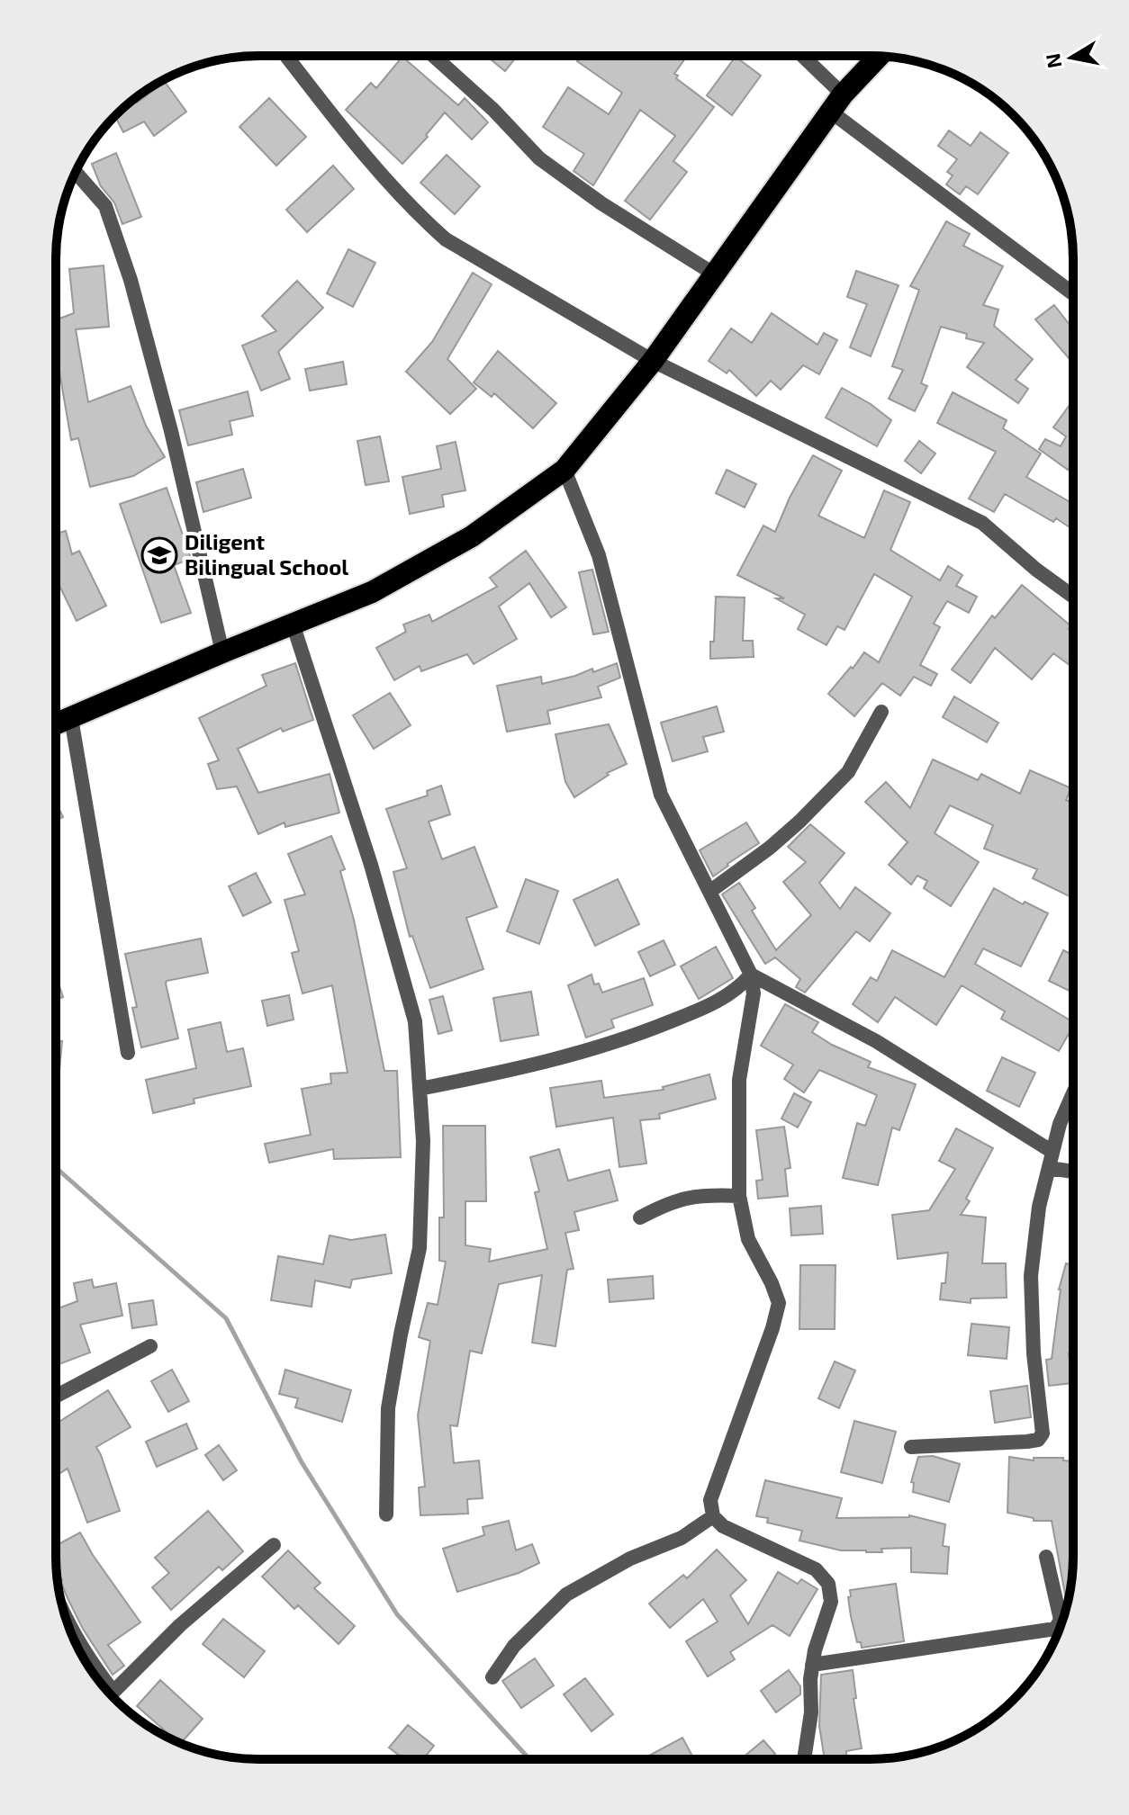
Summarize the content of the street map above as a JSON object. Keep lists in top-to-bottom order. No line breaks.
{"places":{"school or university":["Diligent Bilingual School"]},"north":"left"}
